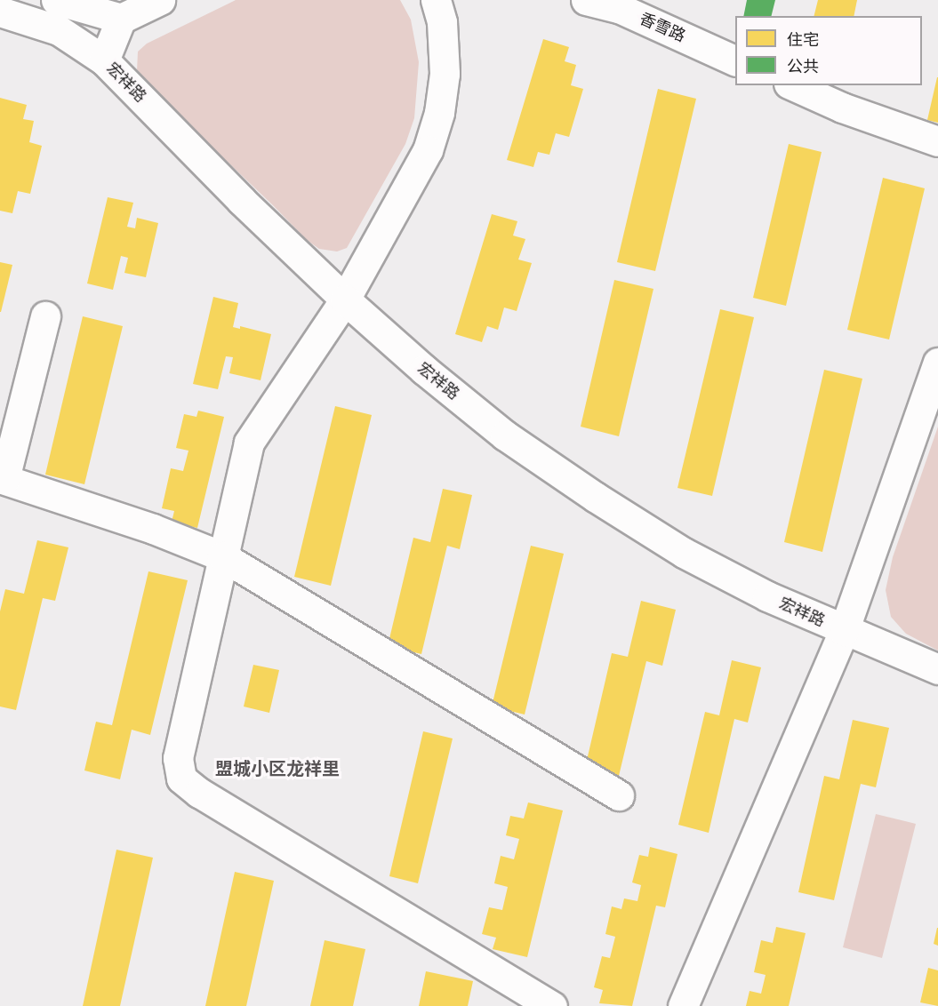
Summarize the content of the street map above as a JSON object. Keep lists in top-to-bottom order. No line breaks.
{"streets":{"street":["香雪路","宏祥路"]},"districts":["盟城小区龙祥里"],"legend":["住宅","公共"]}
